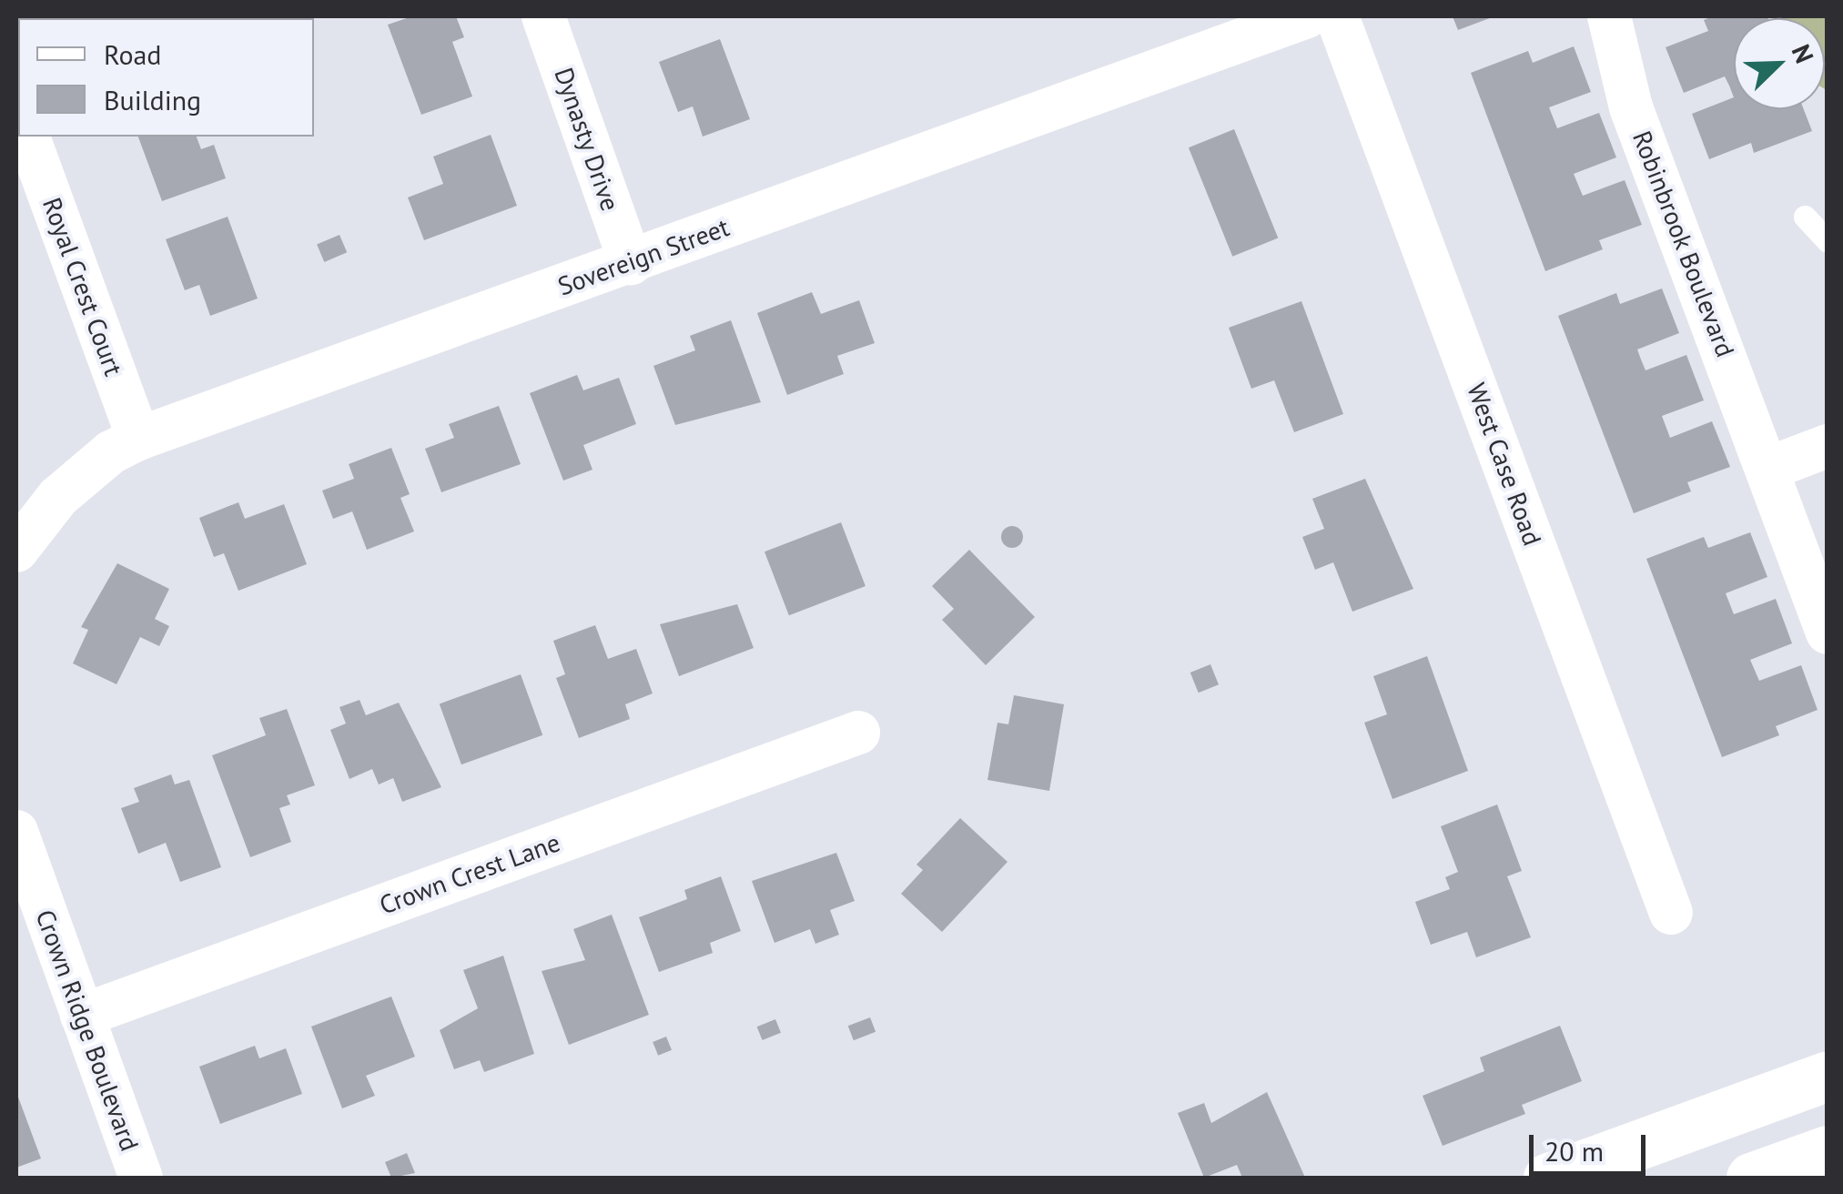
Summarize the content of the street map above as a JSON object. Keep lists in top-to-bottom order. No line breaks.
{"streets":{"street":["Dynasty Drive","Robinbrook Boulevard","Sovereign Street","Royal Crest Court","West Case Road","Crown Crest Lane","Crown Ridge Boulevard"]},"crossings":[["Dynasty Drive","Sovereign Street"],["Sovereign Street","Royal Crest Court"],["Crown Crest Lane","Crown Ridge Boulevard"]],"legend":["Road","Building"],"scale_bar":"20 m","north":"top right"}
